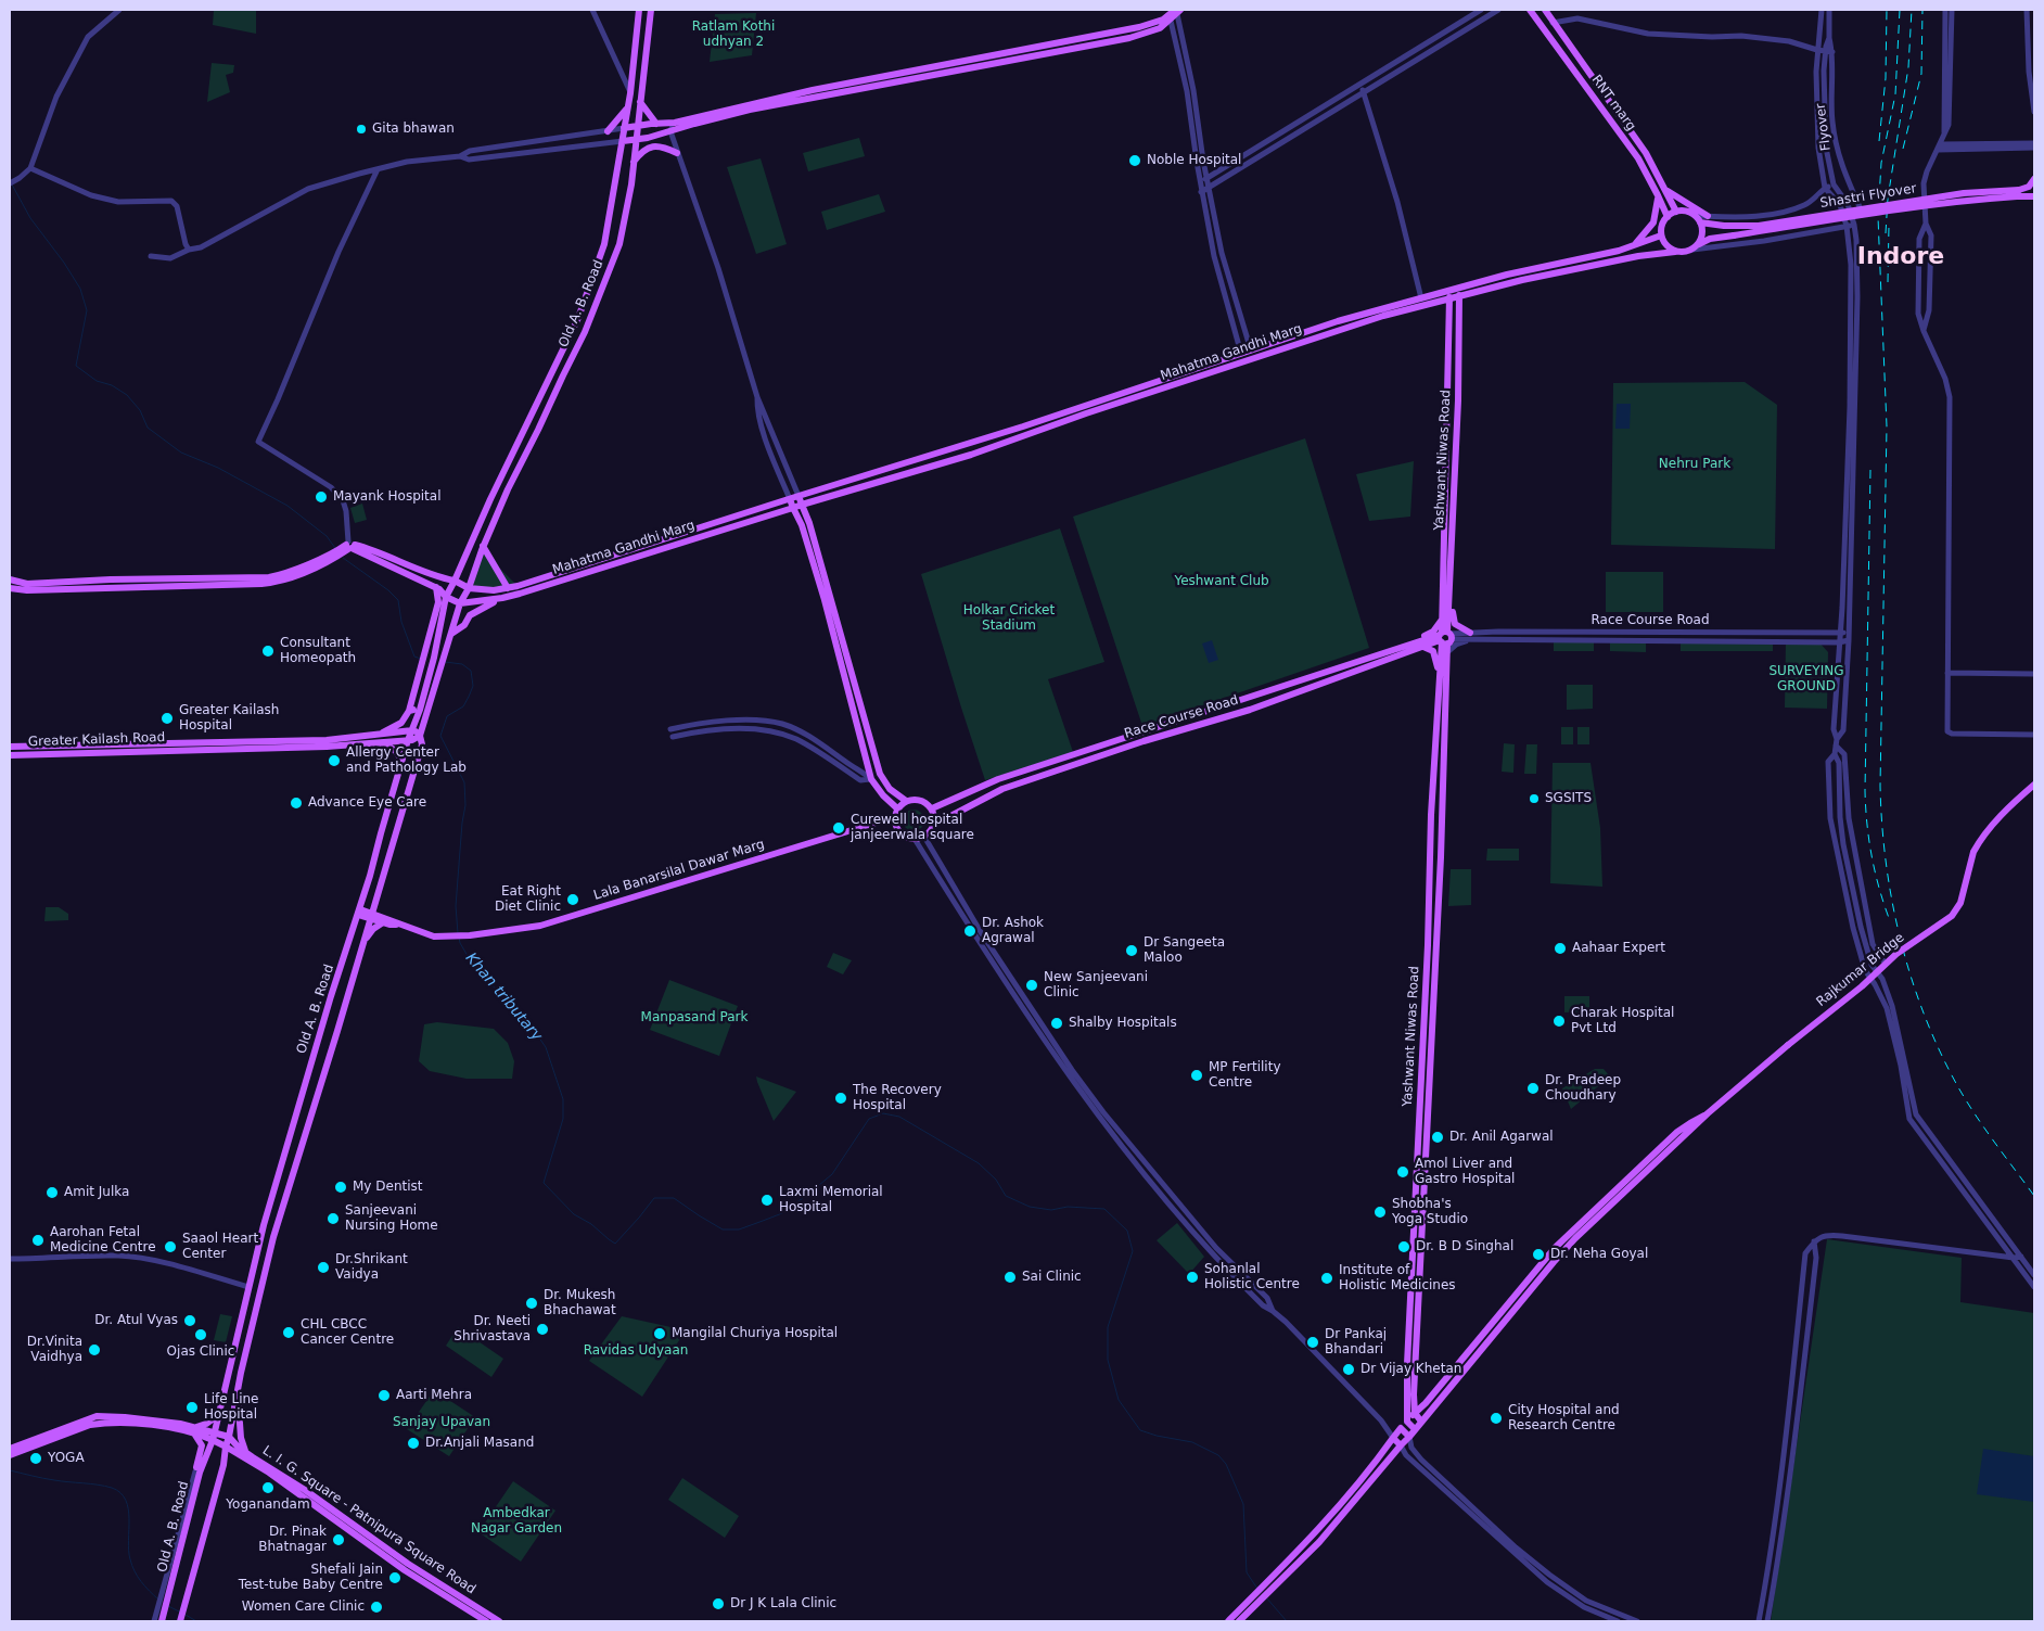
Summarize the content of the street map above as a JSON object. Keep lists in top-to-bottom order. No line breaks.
{"streets":{"main road":["RNT marg","Shastri Flyover","Old A. B. Road","Mahatma Gandhi Marg","Yashwant Niwas Road","Race Course Road","Greater Kailash Road","Lala Banarsilal Dawar Marg","Rajkumar Bridge","L. I. G. Square - Patnipura Square Road"],"street":["Flyover"]},"crossings":[["RNT marg","Shastri Flyover"],["RNT marg","Mahatma Gandhi Marg"],["Flyover","Shastri Flyover"],["Shastri Flyover","Mahatma Gandhi Marg"],["Old A. B. Road","Mahatma Gandhi Marg"],["Old A. B. Road","Greater Kailash Road"],["Old A. B. Road","Lala Banarsilal Dawar Marg"],["Old A. B. Road","L. I. G. Square - Patnipura Square Road"],["Mahatma Gandhi Marg","Yashwant Niwas Road"],["Yashwant Niwas Road","Race Course Road"],["Race Course Road","Lala Banarsilal Dawar Marg"]],"districts":["Indore"],"water":["Khan tributary"],"parks":["Ratlam Kothi udhyan 2","Nehru Park","Yeshwant Club","Holkar Cricket Stadium","SURVEYING GROUND","Manpasand Park","Ravidas Udyaan","Sanjay Upavan","Ambedkar Nagar Garden"],"places":["Gita bhawan","Noble Hospital","Mayank Hospital","Consultant Homeopath","Greater Kailash Hospital","Allergy Center and Pathology Lab","SGSITS","Advance Eye Care","Curewell hospital janjeerwala square","Eat Right Diet Clinic","Dr. Ashok Agrawal","Aahaar Expert","Dr Sangeeta Maloo","New Sanjeevani Clinic","Charak Hospital Pvt Ltd","Shalby Hospitals","MP Fertility Centre","Dr. Pradeep Choudhary","The Recovery Hospital","Dr. Anil Agarwal","Amol Liver and Gastro Hospital","My Dentist","Amit Julka","Laxmi Memorial Hospital","Shobha's Yoga Studio","Sanjeevani Nursing Home","Aarohan Fetal Medicine Centre","Saaol Heart Center","Dr. B D Singhal","Dr. Neha Goyal","Dr.Shrikant Vaidya","Sai Clinic","Sohanlal Holistic Centre","Institute of Holistic Medicines","Dr. Mukesh Bhachawat","Dr. Atul Vyas","Dr. Neeti Shrivastava","CHL CBCC Cancer Centre","Mangilal Churiya Hospital","Ojas Clinic","Dr Pankaj Bhandari","Dr.Vinita Vaidhya","Dr Vijay Khetan","Aarti Mehra","Life Line Hospital","City Hospital and Research Centre","Dr.Anjali Masand","YOGA","Yoganandam","Dr. Pinak Bhatnagar","Shefali Jain Test-tube Baby Centre","Dr J K Lala Clinic","Women Care Clinic"]}
